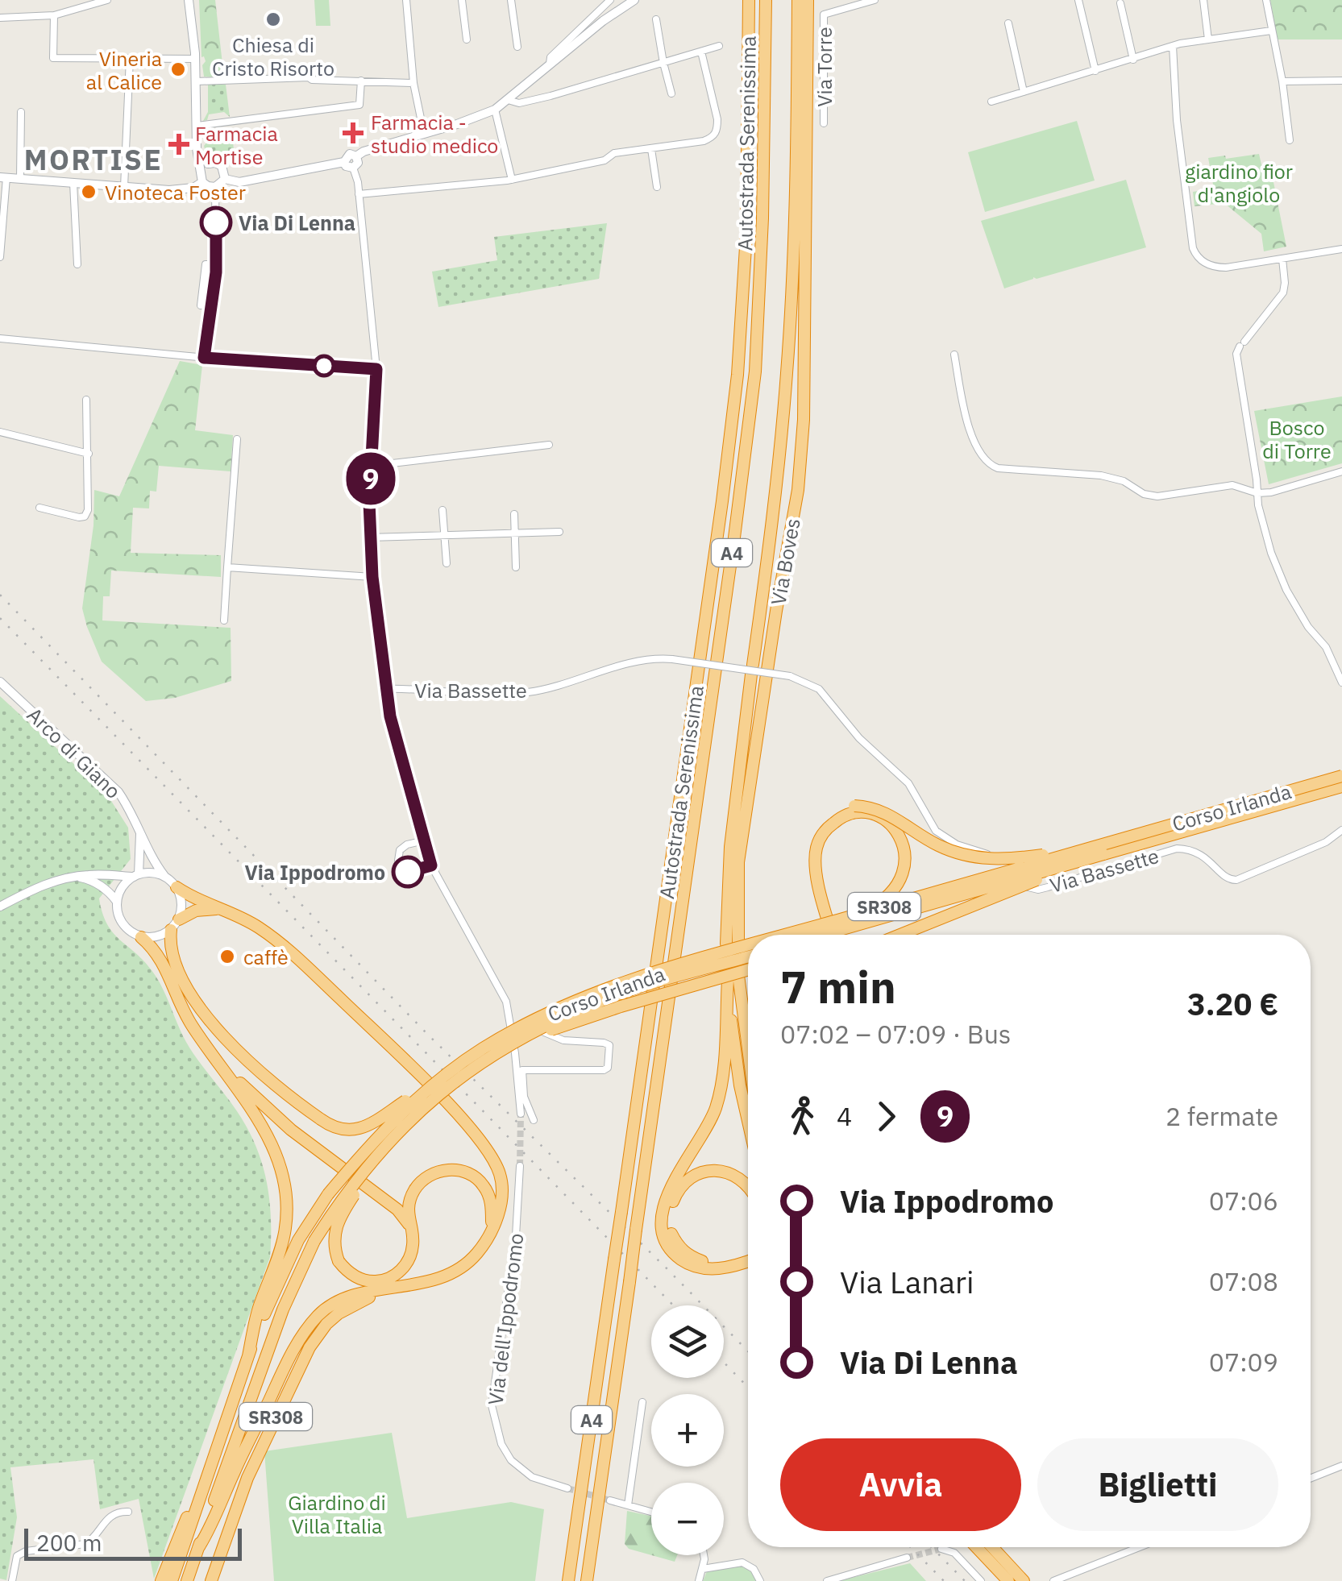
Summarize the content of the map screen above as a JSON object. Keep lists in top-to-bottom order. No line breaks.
{"streets":{"highway":["Autostrada Serenissima","A4","Via Boves","Corso Irlanda","SR308"],"street":["Via Torre","Via Bassette","Arco di Giano","Via dell'Ippodromo"]},"crossings":[["Corso Irlanda","SR308"]],"districts":["MORTISE"],"parks":["giardino fior d'angiolo","Bosco di Torre","Giardino di Villa Italia"],"places":{"other":["Chiesa di Cristo Risorto","Vineria al Calice","Vinoteca Foster","Via Di Lenna","Via Ippodromo","caffè"],"health":["Farmacia - studio medico","Farmacia Mortise"]},"lines":["bus line 9"],"scale_bar":"200 m","page":{"on_map":"9","heading":["7 min","07:02 – 07:09 · Bus","3.20 €"],"legs":["4","9","2 fermate"],"list":[{"name":"Via Ippodromo","value":"07:06"},{"name":"Via Lanari","value":"07:08"},{"name":"Via Di Lenna","value":"07:09"}],"map_buttons":["+","−"],"buttons":["Avvia","Biglietti"],"scale":"200 m"}}
